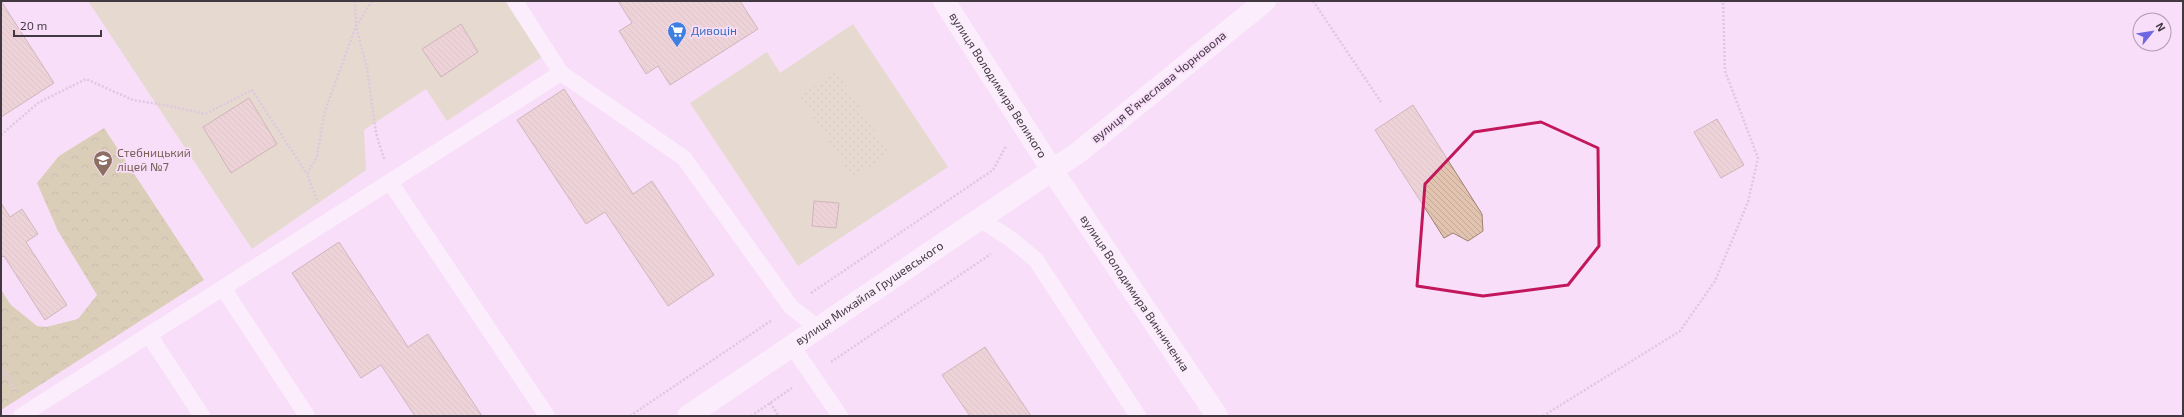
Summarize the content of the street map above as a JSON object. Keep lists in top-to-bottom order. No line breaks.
{"streets":{"street":["вулиця Володимира Великого","вулиця Вʼячеслава Чорновола","вулиця Михайла Грушевського","вулиця Володимира Винниченка"]},"crossings":[["вулиця Володимира Великого","вулиця Вʼячеслава Чорновола"],["вулиця Володимира Великого","вулиця Михайла Грушевського"],["вулиця Володимира Великого","вулиця Володимира Винниченка"],["вулиця Вʼячеслава Чорновола","вулиця Михайла Грушевського"],["вулиця Вʼячеслава Чорновола","вулиця Володимира Винниченка"],["вулиця Михайла Грушевського","вулиця Володимира Винниченка"]],"places":{"supermarket":["Дивоцін"],"school or university":["Стебницький ліцей №7"]},"scale_bar":"20 m","north":"top right"}
